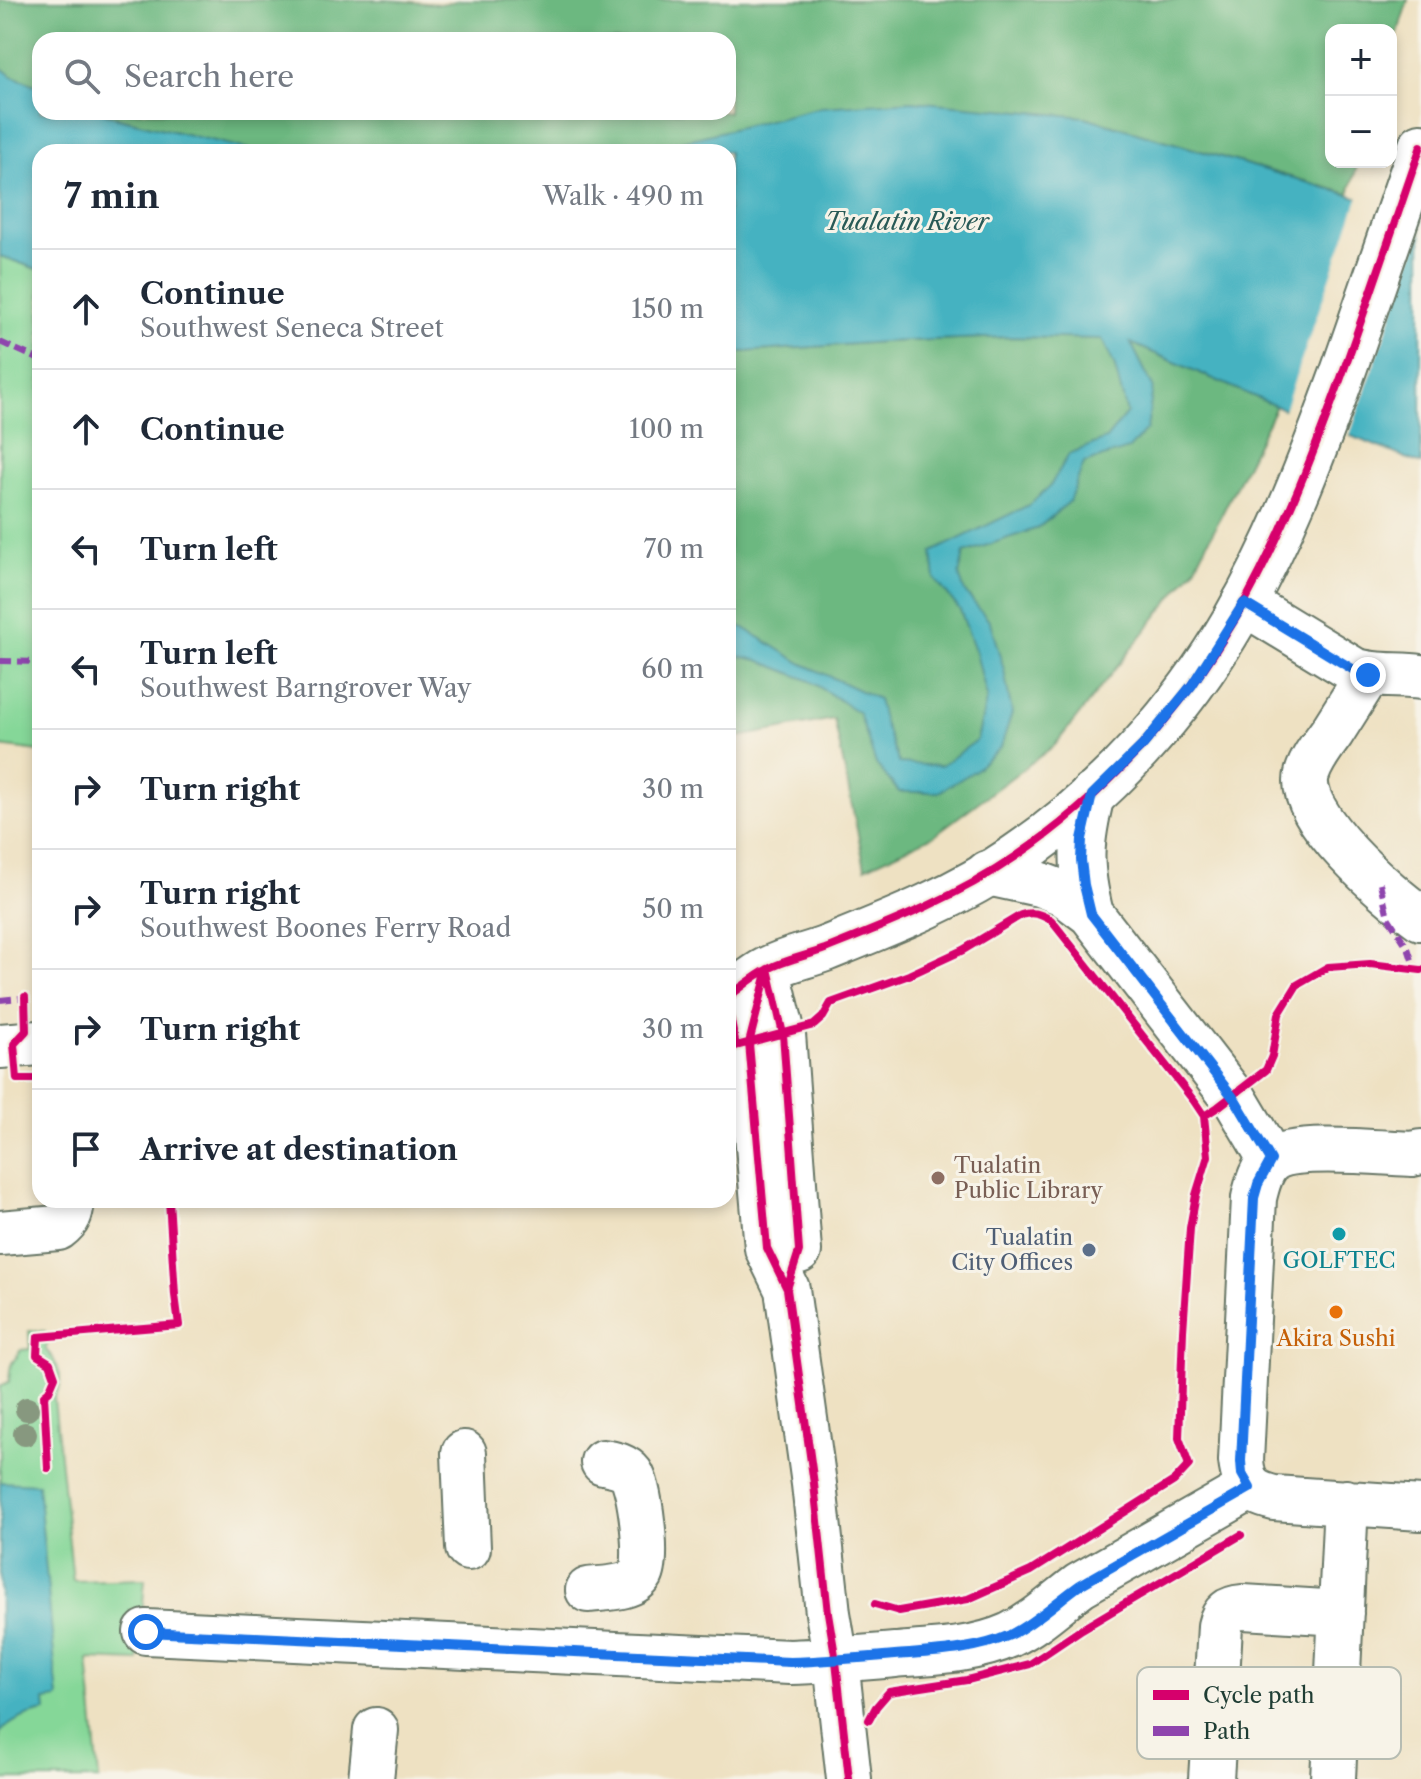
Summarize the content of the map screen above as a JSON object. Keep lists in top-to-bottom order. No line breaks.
{"water":["Tualatin River"],"places":["Tualatin Public Library","GOLFTEC","Tualatin City Offices","Akira Sushi"],"legend":["Cycle path","Path"],"page":{"map_buttons":["+","−"],"search":"Search here","heading":["7 min","Walk · 490 m"],"list":[["Continue","Southwest Seneca Street","150 m"],["Continue","100 m"],["Turn left","70 m"],["Turn left","Southwest Barngrover Way","60 m"],["Turn right","30 m"],["Turn right","Southwest Boones Ferry Road","50 m"],["Turn right","30 m"],"Arrive at destination"]}}
